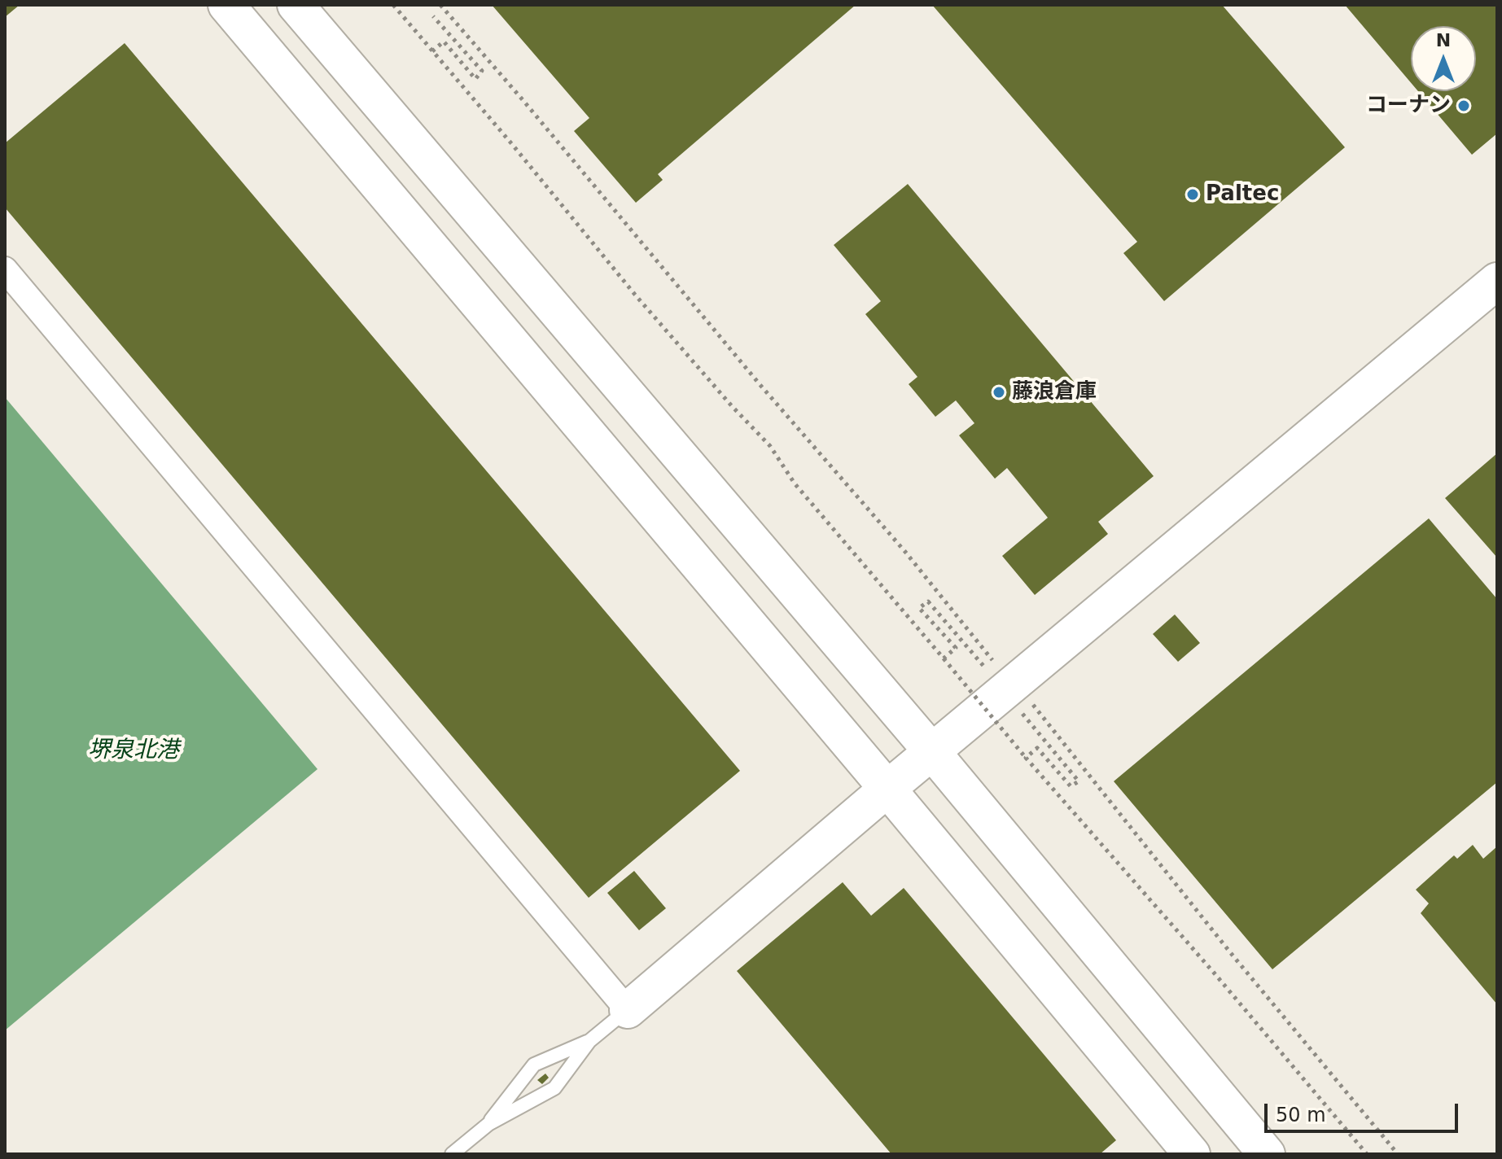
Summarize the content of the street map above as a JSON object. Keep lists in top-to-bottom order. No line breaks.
{"water":["堺泉北港"],"places":["コーナン","Paltec","藤浪倉庫"],"scale_bar":"50 m","north":"top"}
